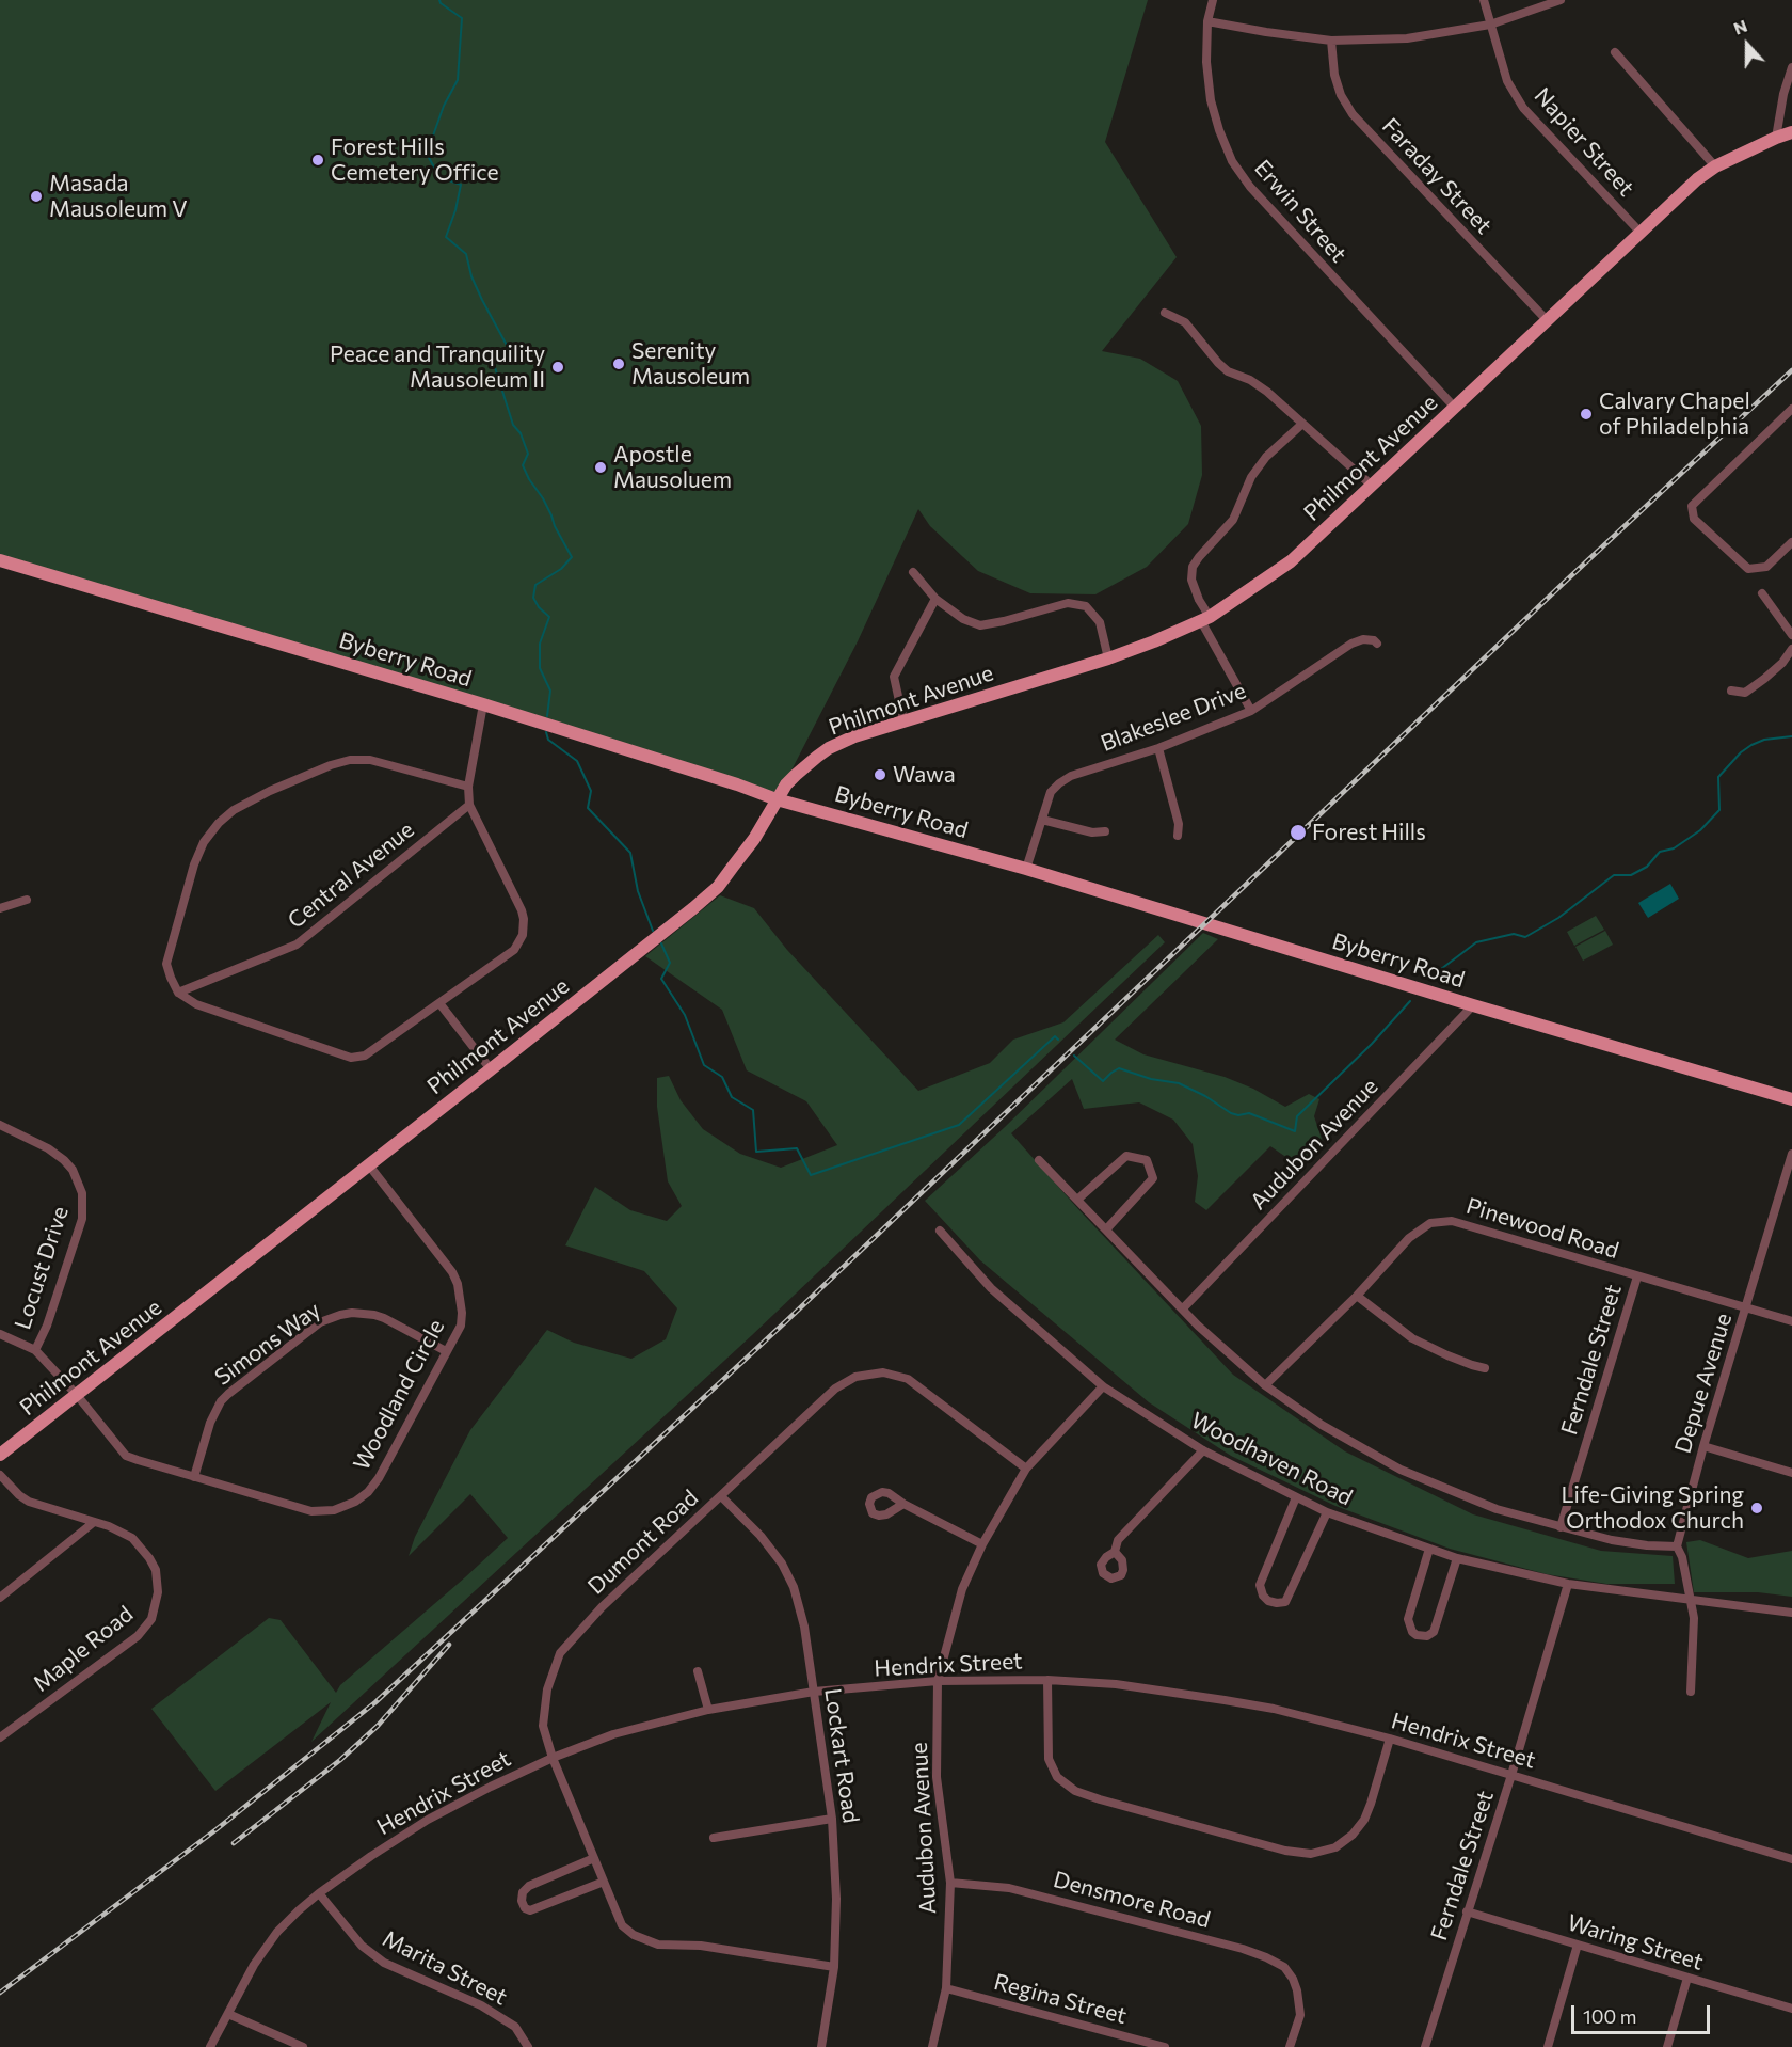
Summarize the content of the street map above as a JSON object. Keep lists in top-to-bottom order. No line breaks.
{"streets":{"main road":["Philmont Avenue","Byberry Road"],"street":["Napier Street","Faraday Street","Erwin Street","Blakeslee Drive","Central Avenue","Audubon Avenue","Pinewood Road","Locust Drive","Simons Way","Ferndale Street","Depue Avenue","Woodland Circle","Woodhaven Road","Dumont Road","Maple Road","Hendrix Street","Lockart Road","Densmore Road","Waring Street","Marita Street","Regina Street"]},"crossings":[["Napier Street","Philmont Avenue"],["Faraday Street","Philmont Avenue"],["Erwin Street","Philmont Avenue"],["Philmont Avenue","Byberry Road"],["Philmont Avenue","Woodland Circle"],["Byberry Road","Blakeslee Drive"],["Byberry Road","Audubon Avenue"],["Audubon Avenue","Woodhaven Road"],["Audubon Avenue","Dumont Road"],["Audubon Avenue","Hendrix Street"],["Audubon Avenue","Densmore Road"],["Audubon Avenue","Regina Street"],["Pinewood Road","Ferndale Street"],["Pinewood Road","Depue Avenue"],["Locust Drive","Woodland Circle"],["Simons Way","Woodland Circle"],["Ferndale Street","Woodhaven Road"],["Ferndale Street","Hendrix Street"],["Ferndale Street","Waring Street"],["Dumont Road","Hendrix Street"],["Dumont Road","Lockart Road"],["Hendrix Street","Lockart Road"],["Hendrix Street","Marita Street"]],"places":["Forest Hills Cemetery Office","Masada Mausoleum V","Serenity Mausoleum","Peace and Tranquility Mausoleum II","Calvary Chapel of Philadelphia","Apostle Mausoluem","Wawa","Forest Hills","Life-Giving Spring Orthodox Church"],"scale_bar":"100 m","north":"top"}
